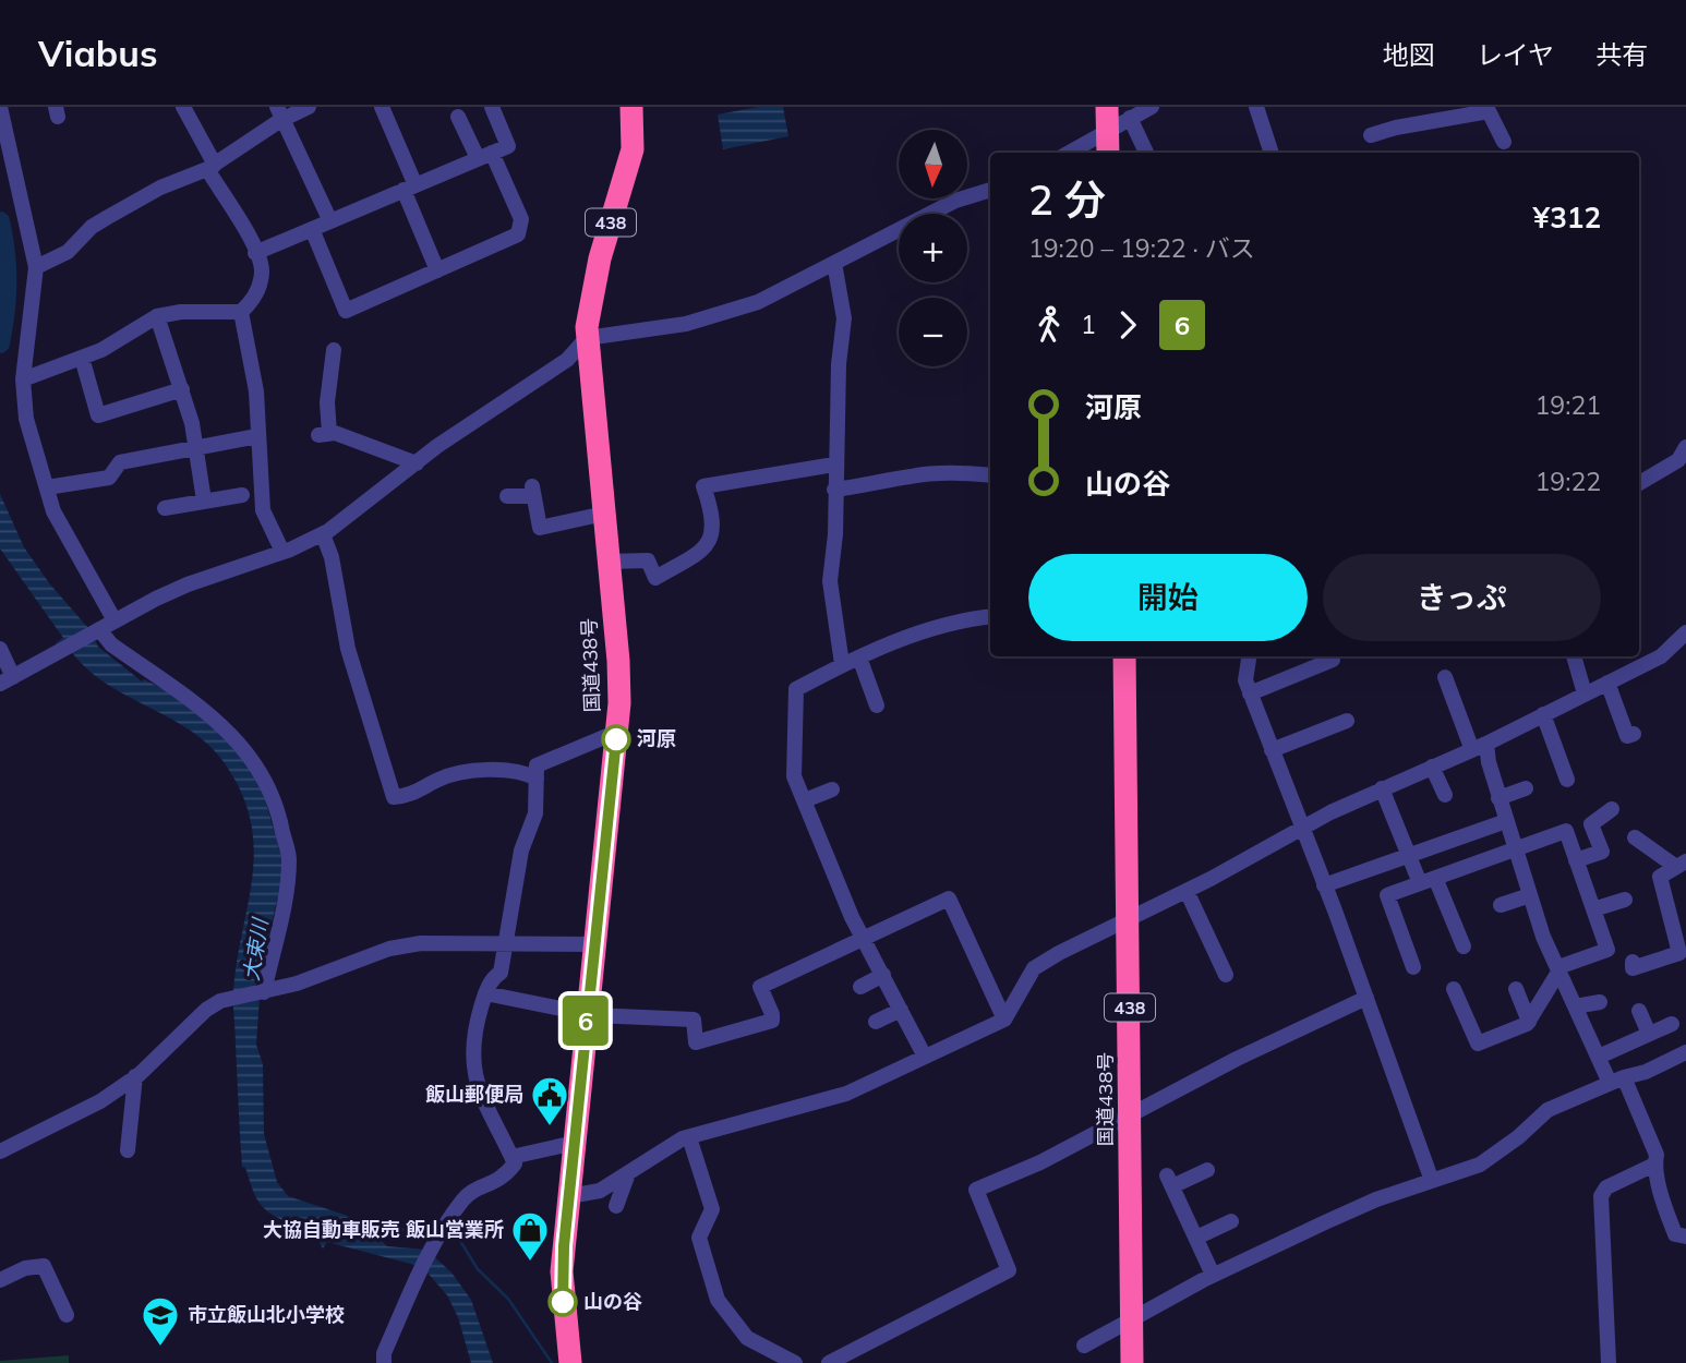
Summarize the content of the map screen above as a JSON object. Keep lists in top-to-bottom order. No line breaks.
{"streets":{"highway":["438","国道438号"]},"water":["大束川"],"places":{"other":["河原","山の谷"],"public building":["飯山郵便局"],"shop":["大協自動車販売 飯山営業所"],"school or university":["市立飯山北小学校"]},"lines":["bus line 6"],"north":"bottom","page":{"header":"Viabus","nav":["地図","レイヤ","共有"],"on_map":"6","map_buttons":["+","−"],"heading":["2 分","19:20 – 19:22 · バス","¥312"],"legs":["1","6"],"list":[{"name":"河原","value":"19:21"},{"name":"山の谷","value":"19:22"}],"buttons":["開始","きっぷ"]}}
